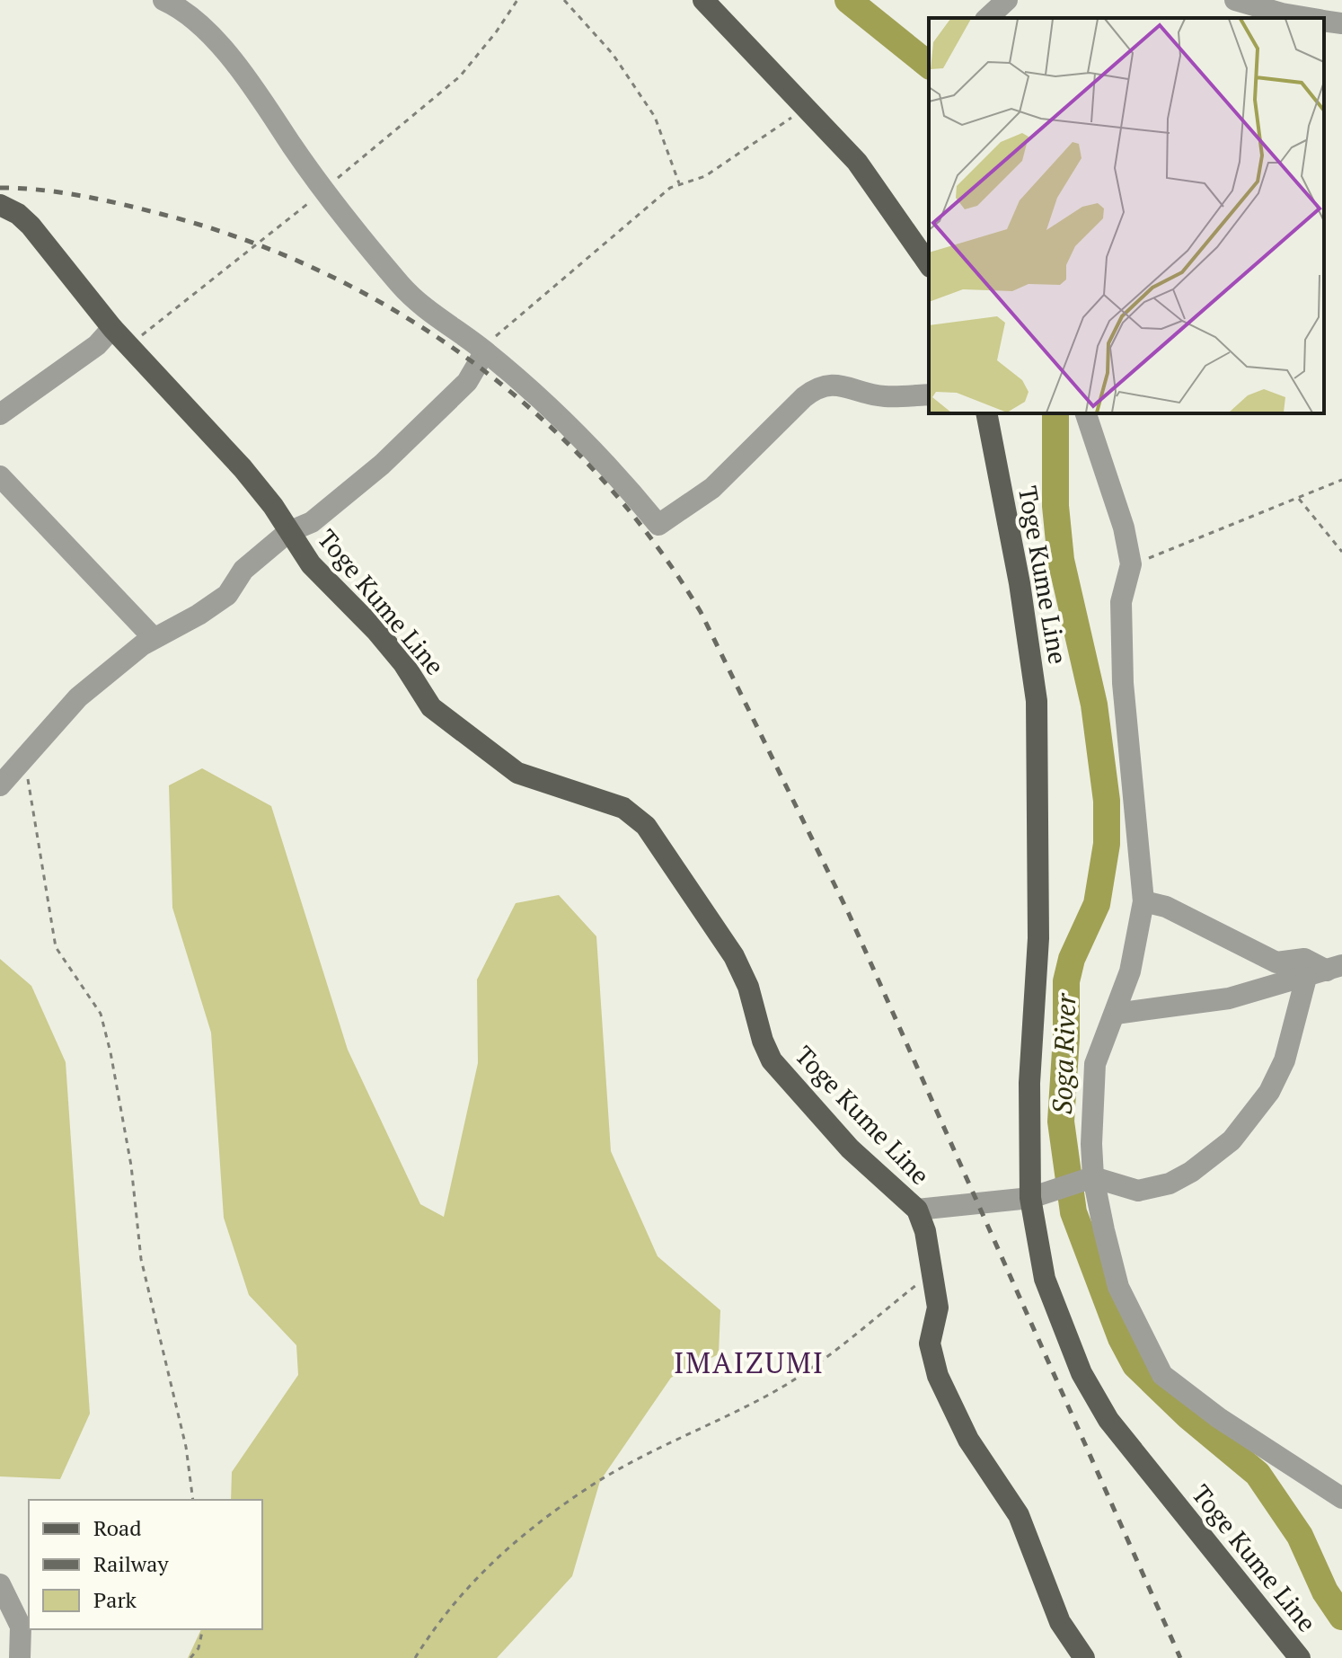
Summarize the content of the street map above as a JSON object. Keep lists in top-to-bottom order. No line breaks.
{"streets":{"main road":["Toge Kume Line"]},"districts":["IMAIZUMI"],"water":["Soga River"],"legend":["Road","Railway","Park"]}
